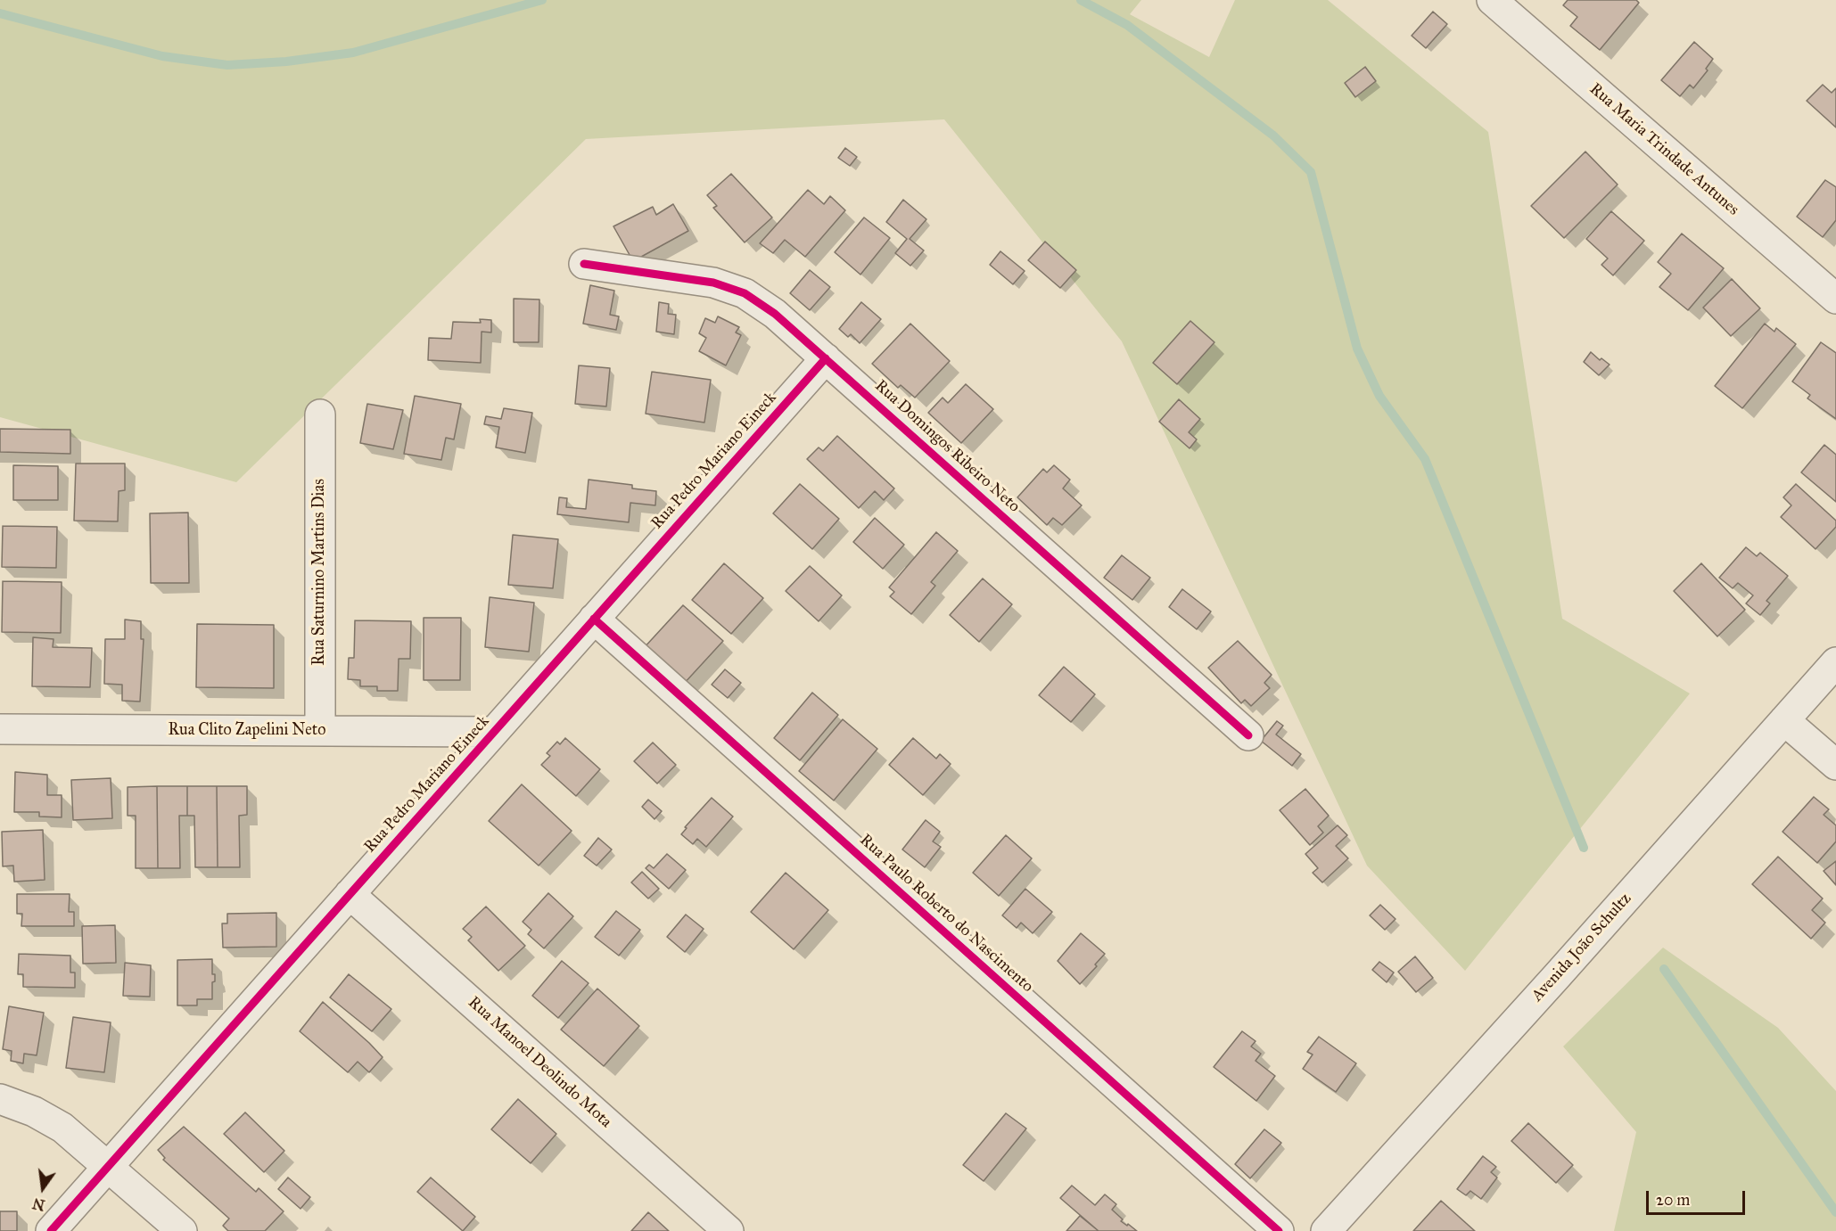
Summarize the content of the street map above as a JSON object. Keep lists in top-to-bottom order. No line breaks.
{"streets":{"street":["Rua Maria Trindade Antunes","Rua Domingos Ribeiro Neto","Rua Pedro Mariano Eineck","Rua Saturnino Martins Dias","Rua Clito Zapelini Neto","Rua Paulo Roberto do Nascimento","Avenida João Schultz","Rua Manoel Deolindo Mota"]},"crossings":[["Rua Domingos Ribeiro Neto","Rua Pedro Mariano Eineck"],["Rua Pedro Mariano Eineck","Rua Clito Zapelini Neto"],["Rua Pedro Mariano Eineck","Rua Paulo Roberto do Nascimento"],["Rua Pedro Mariano Eineck","Rua Manoel Deolindo Mota"],["Rua Saturnino Martins Dias","Rua Clito Zapelini Neto"]],"scale_bar":"20 m","north":"bottom"}
